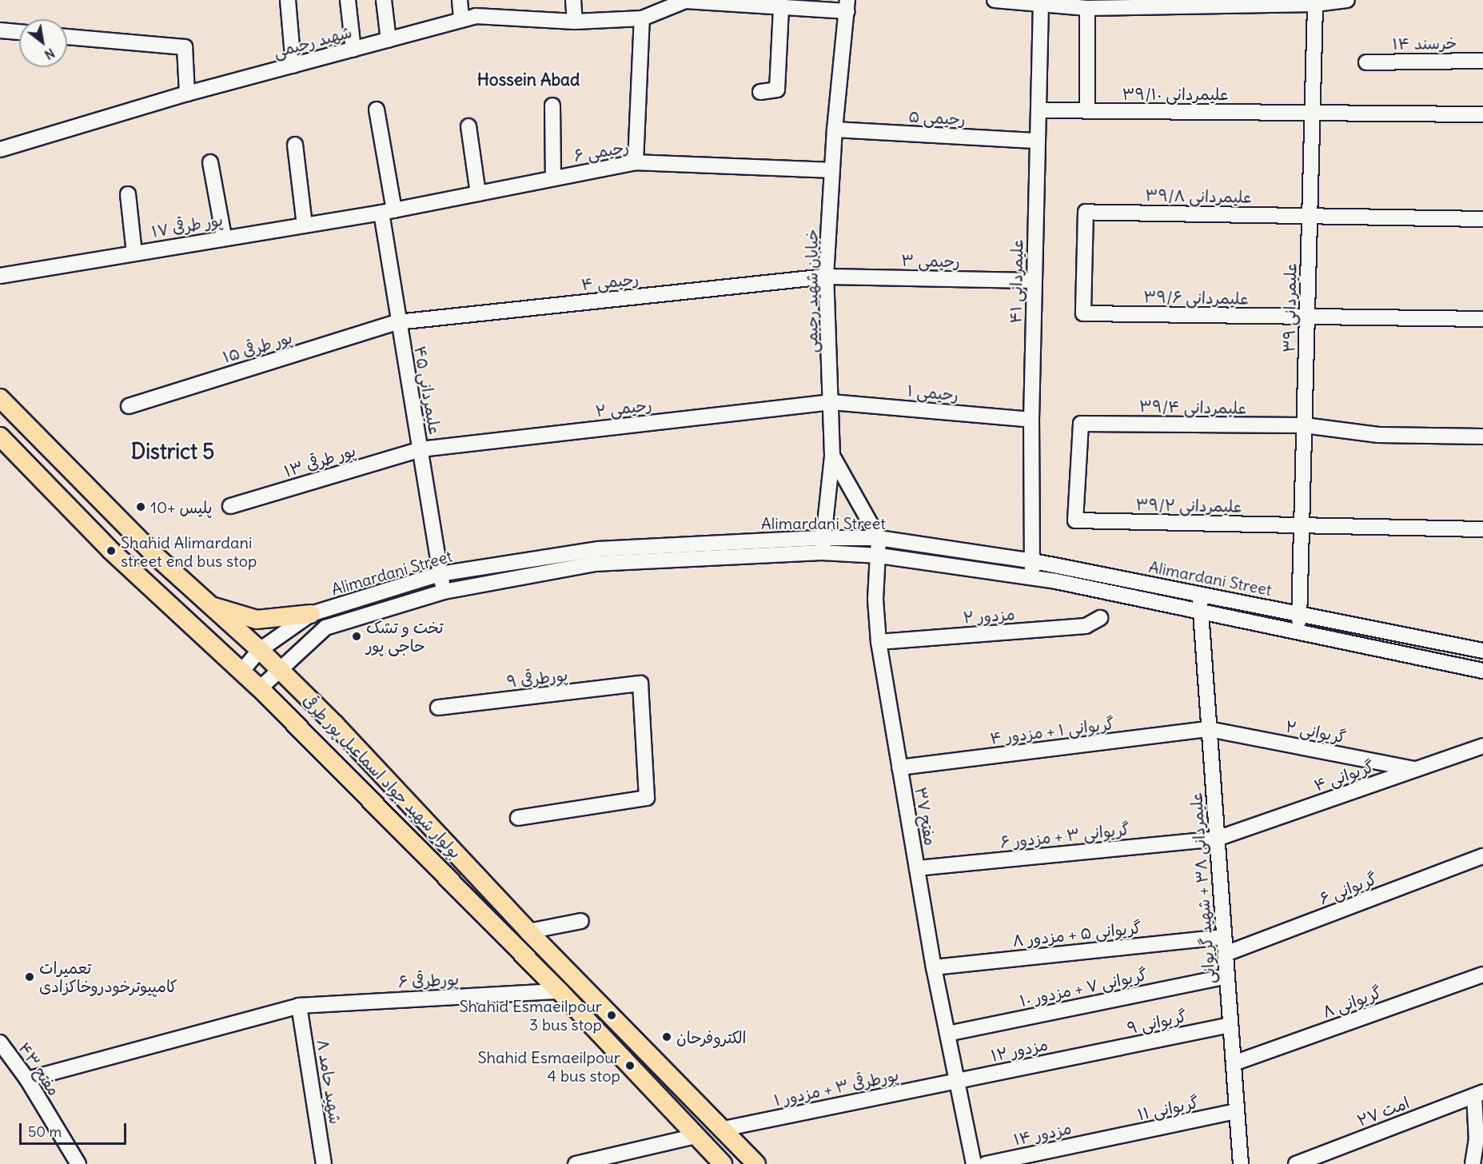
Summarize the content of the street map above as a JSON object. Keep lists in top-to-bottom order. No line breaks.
{"streets":{"main road":["بولوار شهید جواد اسماعیل پور طرقی"],"street":["شهید رحیمی","خرسند ۱۴","علیمردانی ۳۹/۱۰","رحیمی ۵","رحیمی ۶","علیمردانی ۳۹/۸","پور طرقی ۱۷","رحیمی ۳","رحیمی ۴","علیمردانی ۴۱","خیابان شهید رحیمی","علیمردانی ۳۹/۶","علیمردانی ۳۹","پور طرقی ۱۵","علیمردانی ۴۵","رحیمی ۱","علیمردانی ۳۹/۴","رحیمی ۲","پور طرقی ۱۳","علیمردانی ۳۹/۲","Alimardani Street","مزدور ۲","پورطرقی ۹","گریوانی ۱ + مزدور ۴","گریوانی ۲","گریوانی ۴","مفتح ۳۷","گریوانی ۳ + مزدور ۶","علیمردانی ۳۸ + شهید گریوانی","گریوانی ۶","گریوانی ۵ + مزدور ۸","پورطرقی ۶","گریوانی ۷ + مزدور ۱۰","گریوانی ۸","گریوانی ۹","مزدور ۱۲","مفتح ۴۳","شهید حامد ۸","پورطرقی ۳ + مزدور ۱","گریوانی ۱۱","امت ۲۷","مزدور ۱۴"]},"crossings":[["شهید رحیمی","خیابان شهید رحیمی"],["علیمردانی ۳۹/۱۰","علیمردانی ۴۱"],["علیمردانی ۳۹/۱۰","علیمردانی ۳۹"],["رحیمی ۵","علیمردانی ۴۱"],["رحیمی ۵","خیابان شهید رحیمی"],["رحیمی ۶","پور طرقی ۱۷"],["رحیمی ۶","خیابان شهید رحیمی"],["رحیمی ۶","علیمردانی ۴۵"],["علیمردانی ۳۹/۸","علیمردانی ۳۹/۶"],["علیمردانی ۳۹/۸","علیمردانی ۳۹"],["پور طرقی ۱۷","علیمردانی ۴۵"],["رحیمی ۳","رحیمی ۴"],["رحیمی ۳","علیمردانی ۴۱"],["رحیمی ۳","خیابان شهید رحیمی"],["رحیمی ۴","خیابان شهید رحیمی"],["رحیمی ۴","پور طرقی ۱۵"],["رحیمی ۴","علیمردانی ۴۵"],["علیمردانی ۴۱","رحیمی ۱"],["علیمردانی ۴۱","Alimardani Street"],["خیابان شهید رحیمی","رحیمی ۱"],["خیابان شهید رحیمی","رحیمی ۲"],["خیابان شهید رحیمی","Alimardani Street"],["علیمردانی ۳۹/۶","علیمردانی ۳۹"],["علیمردانی ۳۹","علیمردانی ۳۹/۴"],["علیمردانی ۳۹","علیمردانی ۳۹/۲"],["علیمردانی ۳۹","Alimardani Street"],["پور طرقی ۱۵","علیمردانی ۴۵"],["علیمردانی ۴۵","رحیمی ۲"],["علیمردانی ۴۵","پور طرقی ۱۳"],["علیمردانی ۴۵","Alimardani Street"],["رحیمی ۱","رحیمی ۲"],["علیمردانی ۳۹/۴","علیمردانی ۳۹/۲"],["رحیمی ۲","پور طرقی ۱۳"],["Alimardani Street","بولوار شهید جواد اسماعیل پور طرقی"],["Alimardani Street","مفتح ۳۷"],["Alimardani Street","علیمردانی ۳۸ + شهید گریوانی"],["مزدور ۲","مفتح ۳۷"],["گریوانی ۱ + مزدور ۴","گریوانی ۲"],["گریوانی ۱ + مزدور ۴","مفتح ۳۷"],["گریوانی ۱ + مزدور ۴","علیمردانی ۳۸ + شهید گریوانی"],["گریوانی ۲","گریوانی ۴"],["گریوانی ۲","علیمردانی ۳۸ + شهید گریوانی"],["گریوانی ۴","گریوانی ۳ + مزدور ۶"],["گریوانی ۴","علیمردانی ۳۸ + شهید گریوانی"],["بولوار شهید جواد اسماعیل پور طرقی","پورطرقی ۶"],["بولوار شهید جواد اسماعیل پور طرقی","پورطرقی ۳ + مزدور ۱"],["مفتح ۳۷","گریوانی ۳ + مزدور ۶"],["مفتح ۳۷","گریوانی ۵ + مزدور ۸"],["مفتح ۳۷","گریوانی ۷ + مزدور ۱۰"],["مفتح ۳۷","مزدور ۱۲"],["مفتح ۳۷","پورطرقی ۳ + مزدور ۱"],["گریوانی ۳ + مزدور ۶","علیمردانی ۳۸ + شهید گریوانی"],["علیمردانی ۳۸ + شهید گریوانی","گریوانی ۶"],["علیمردانی ۳۸ + شهید گریوانی","گریوانی ۵ + مزدور ۸"],["علیمردانی ۳۸ + شهید گریوانی","گریوانی ۷ + مزدور ۱۰"],["علیمردانی ۳۸ + شهید گریوانی","گریوانی ۸"],["علیمردانی ۳۸ + شهید گریوانی","گریوانی ۹"],["علیمردانی ۳۸ + شهید گریوانی","گریوانی ۱۱"],["پورطرقی ۶","مفتح ۴۳"],["پورطرقی ۶","شهید حامد ۸"],["گریوانی ۹","مزدور ۱۲"],["مزدور ۱۲","پورطرقی ۳ + مزدور ۱"],["گریوانی ۱۱","مزدور ۱۴"]],"districts":["Hossein Abad","District 5"],"places":["پلیس +10","Shahid Alimardani street end bus stop","تخت و تشک حاجی پور","تعمیرات کامپیوترخودروخاکزادی","Shahid Esmaeilpour 3 bus stop","الکتروفرحان","Shahid Esmaeilpour 4 bus stop"],"scale_bar":"50 m","north":"bottom right"}
